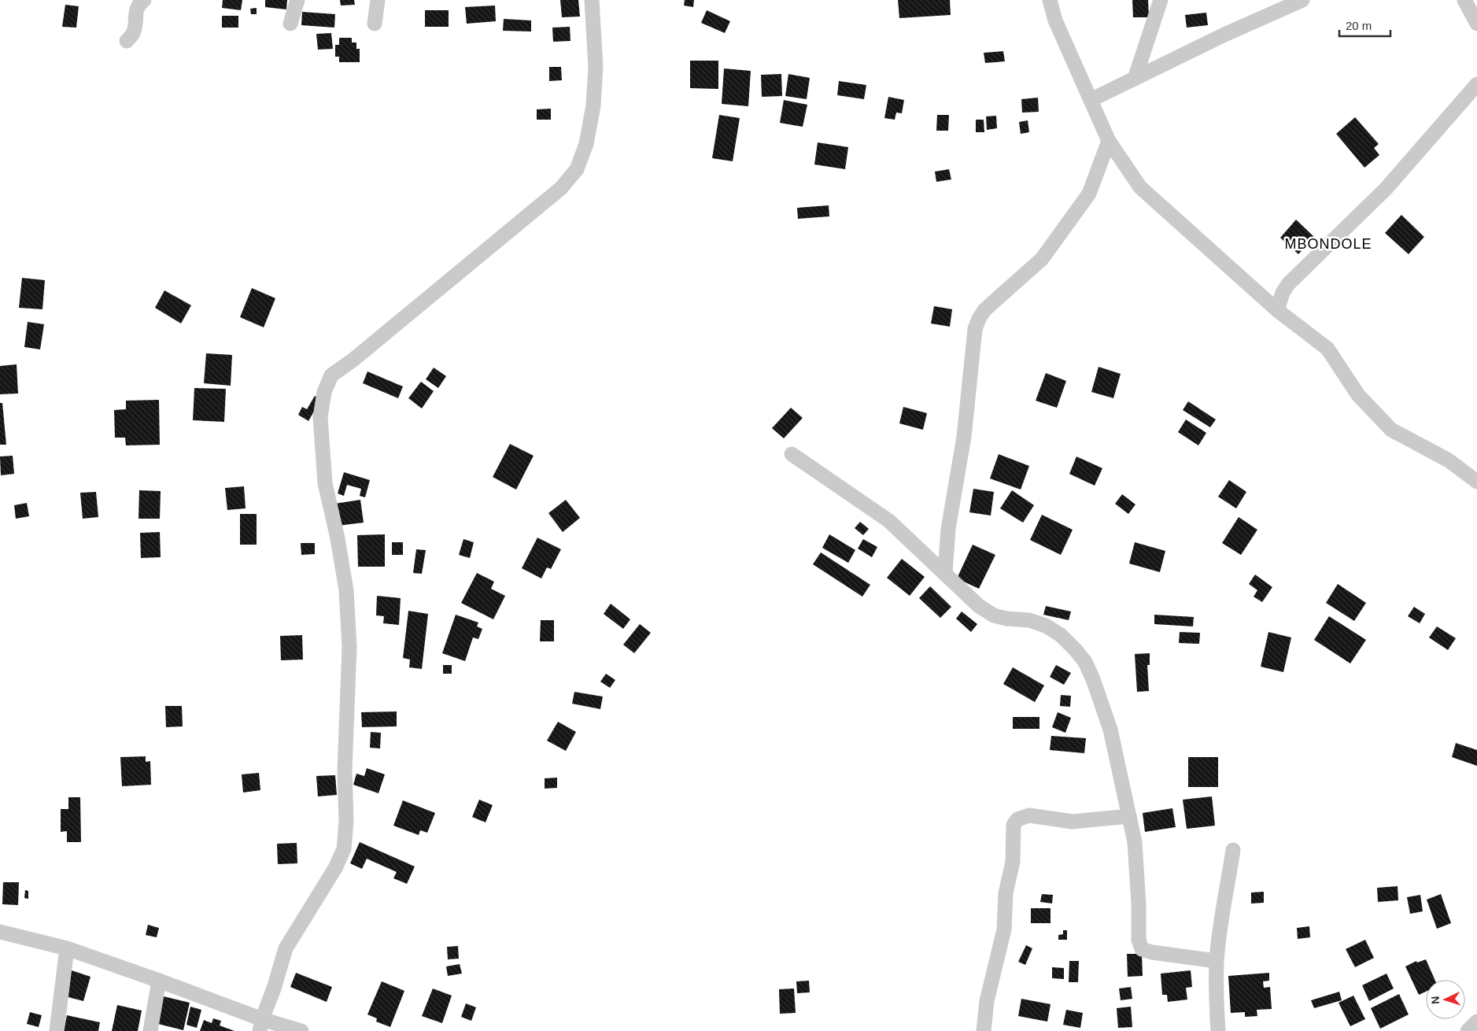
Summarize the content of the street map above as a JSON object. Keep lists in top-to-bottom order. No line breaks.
{"districts":["MBONDOLE"],"scale_bar":"20 m","north":"left"}
